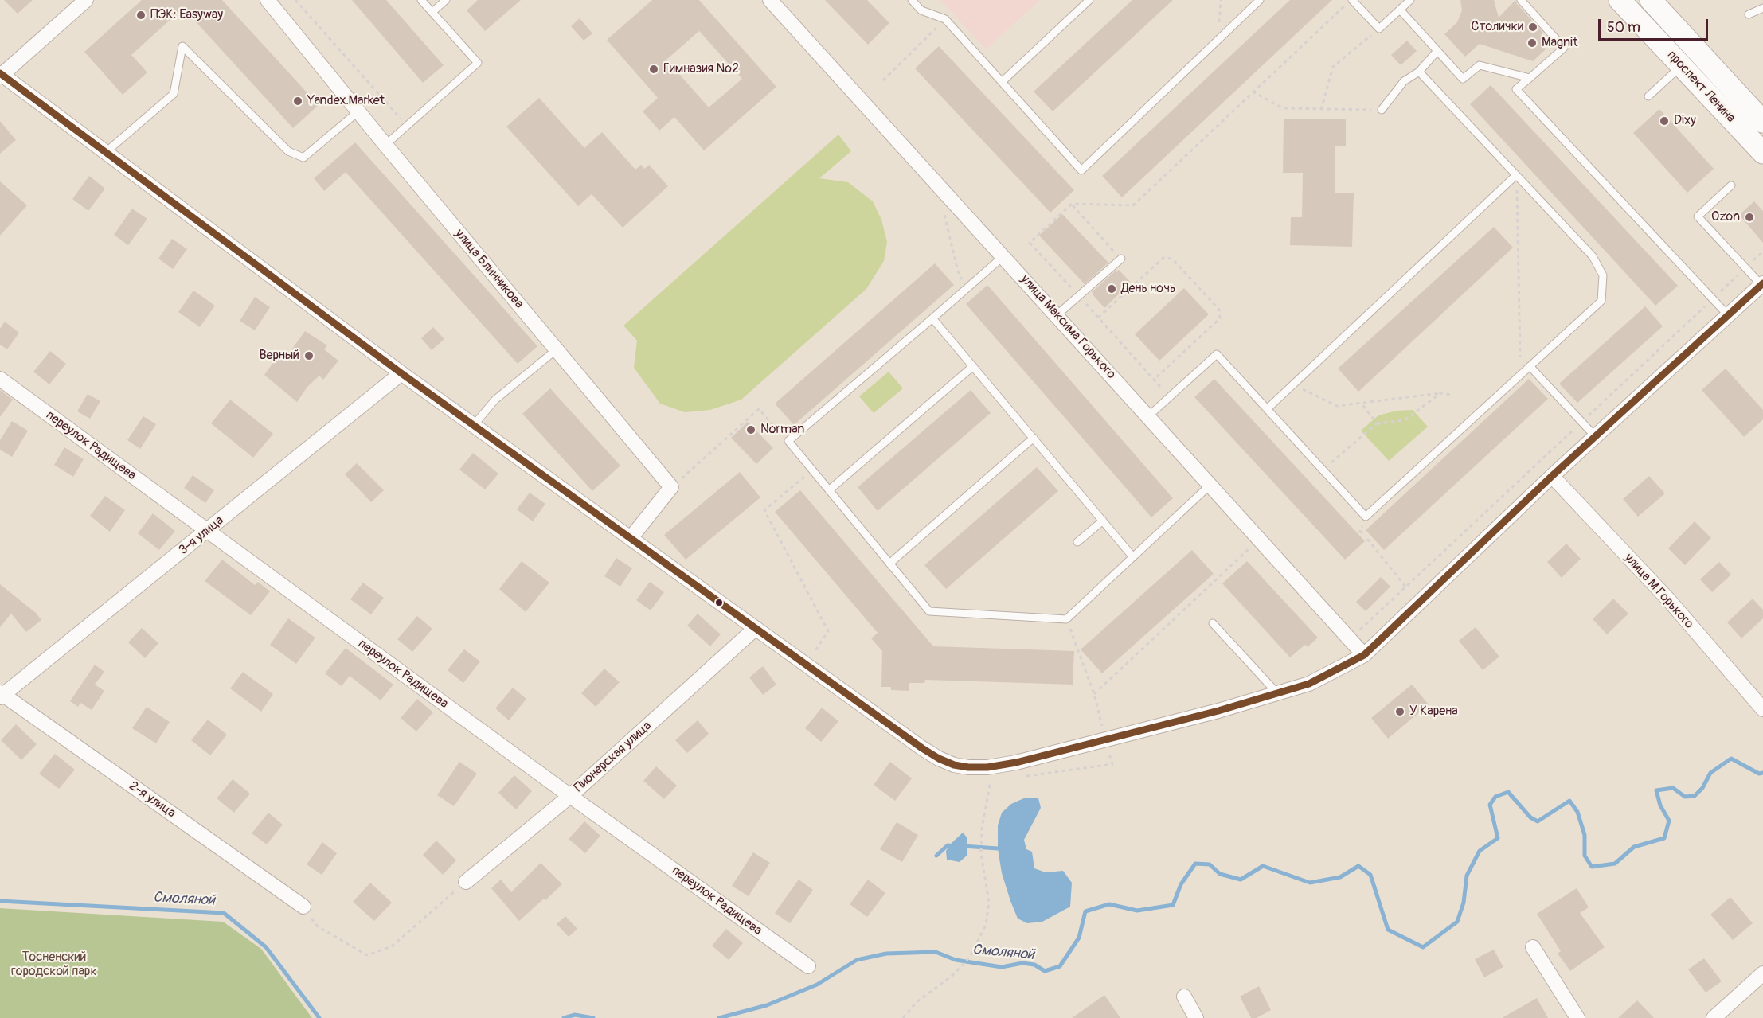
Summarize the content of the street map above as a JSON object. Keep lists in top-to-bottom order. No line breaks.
{"streets":{"main road":["проспект Ленина"],"street":["улица Блинникова","улица Максима Горького","переулок Радищева","3-я улица","улица М.Горького","Пионерская улица","2-я улица"]},"crossings":[["переулок Радищева","3-я улица"],["переулок Радищева","Пионерская улица"],["3-я улица","2-я улица"]],"water":["Смоляной"],"parks":["Тосненский городской парк"],"places":["ПЭК: Easyway","Столички","Magnit","Гимназия №2","Yandex.Market","Dixy","Ozon","День ночь","Верный","Norman","У Карена"],"lines":["transit line 50"],"scale_bar":"50 m"}
